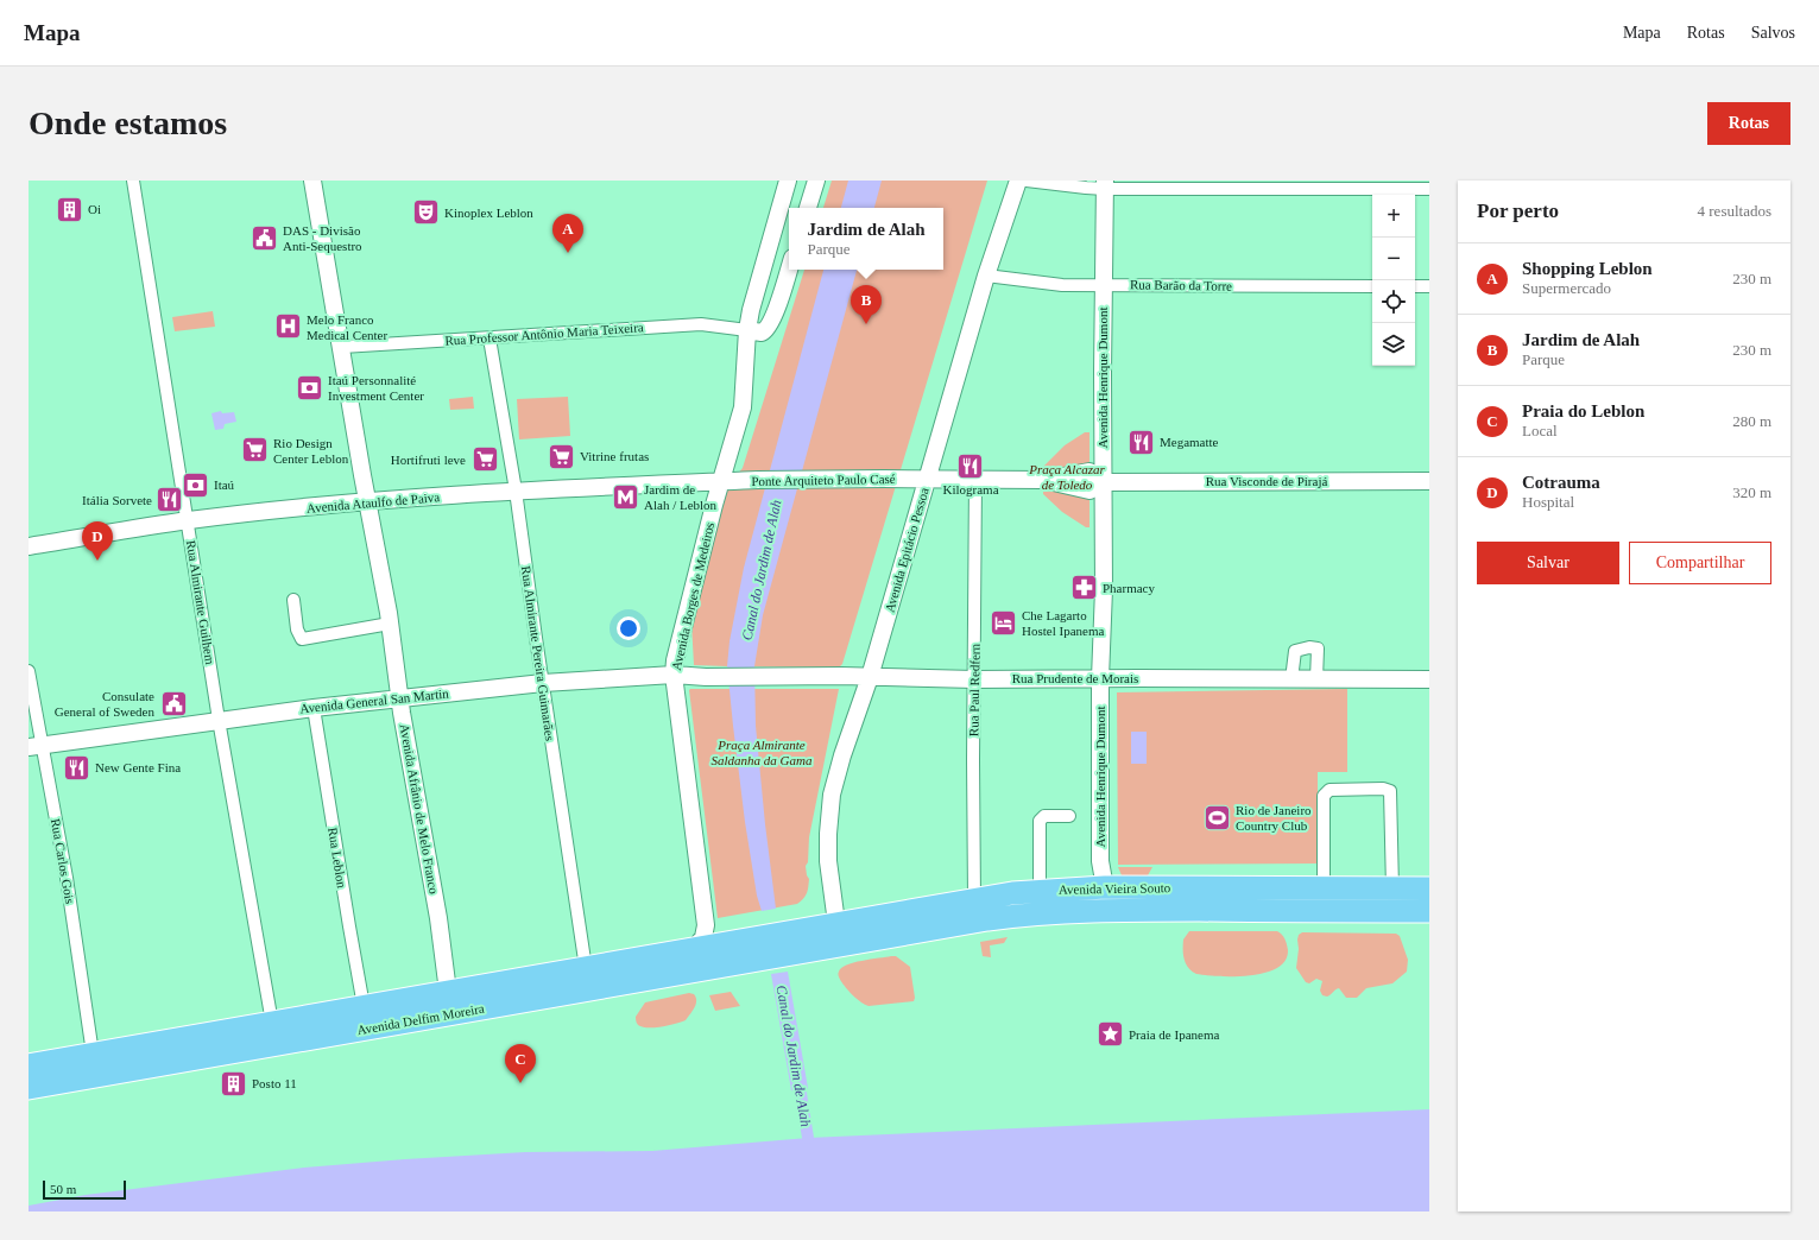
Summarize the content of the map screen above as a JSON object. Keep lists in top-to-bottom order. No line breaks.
{"streets":{"highway":["Avenida Vieira Souto","Avenida Delfim Moreira"],"main road":["Avenida Henrique Dumont","Ponte Arquiteto Paulo Casé","Rua Visconde de Pirajá","Avenida Ataulfo de Paiva","Avenida Epitácio Pessoa","Avenida Borges de Medeiros","Rua Prudente de Morais","Avenida General San Martin","Avenida Afrânio de Melo Franco"],"street":["Rua Barão da Torre","Rua Professor Antônio Maria Teixeira","Rua Almirante Guilhem","Rua Almirante Pereira Guimarães","Rua Paul Redfern","Rua Leblon","Rua Carlos Gois"]},"crossings":[["Rua Barão da Torre","Avenida Henrique Dumont"],["Rua Barão da Torre","Avenida Epitácio Pessoa"],["Rua Professor Antônio Maria Teixeira","Avenida Borges de Medeiros"],["Rua Professor Antônio Maria Teixeira","Rua Almirante Pereira Guimarães"],["Rua Professor Antônio Maria Teixeira","Avenida Afrânio de Melo Franco"],["Avenida Henrique Dumont","Rua Visconde de Pirajá"],["Avenida Henrique Dumont","Rua Prudente de Morais"],["Avenida Henrique Dumont","Avenida Vieira Souto"],["Ponte Arquiteto Paulo Casé","Rua Visconde de Pirajá"],["Ponte Arquiteto Paulo Casé","Avenida Ataulfo de Paiva"],["Ponte Arquiteto Paulo Casé","Avenida Epitácio Pessoa"],["Ponte Arquiteto Paulo Casé","Avenida Borges de Medeiros"],["Rua Visconde de Pirajá","Avenida Epitácio Pessoa"],["Rua Visconde de Pirajá","Rua Paul Redfern"],["Avenida Ataulfo de Paiva","Avenida Borges de Medeiros"],["Avenida Ataulfo de Paiva","Rua Almirante Guilhem"],["Avenida Ataulfo de Paiva","Rua Almirante Pereira Guimarães"],["Avenida Ataulfo de Paiva","Avenida Afrânio de Melo Franco"],["Avenida Epitácio Pessoa","Rua Prudente de Morais"],["Avenida Epitácio Pessoa","Avenida Vieira Souto"],["Avenida Borges de Medeiros","Avenida General San Martin"],["Avenida Borges de Medeiros","Avenida Delfim Moreira"],["Rua Almirante Guilhem","Avenida General San Martin"],["Rua Almirante Guilhem","Avenida Delfim Moreira"],["Rua Almirante Pereira Guimarães","Avenida General San Martin"],["Rua Almirante Pereira Guimarães","Avenida Delfim Moreira"],["Rua Prudente de Morais","Rua Paul Redfern"],["Rua Prudente de Morais","Avenida General San Martin"],["Rua Paul Redfern","Avenida Vieira Souto"],["Avenida General San Martin","Avenida Afrânio de Melo Franco"],["Avenida General San Martin","Rua Leblon"],["Avenida General San Martin","Rua Carlos Gois"],["Avenida Afrânio de Melo Franco","Avenida Delfim Moreira"],["Rua Leblon","Avenida Delfim Moreira"],["Rua Carlos Gois","Avenida Delfim Moreira"],["Avenida Vieira Souto","Avenida Delfim Moreira"]],"water":["Canal do Jardim de Alah"],"parks":["Praça Alcazar de Toledo","Praça Almirante Saldanha da Gama"],"places":{"building":["Oi","Posto 11"],"theatre":["Kinoplex Leblon"],"public building":["DAS - Divisão Anti-Sequestro","Consulate General of Sweden"],"hospital":["Melo Franco Medical Center"],"bank":["Itaú Personnalité Investment Center","Itaú"],"restaurant":["Megamatte","Kilograma","Itália Sorvete","New Gente Fina"],"supermarket":["Rio Design Center Leblon","Vitrine frutas","Hortifruti leve"],"metro station":["Jardim de Alah / Leblon"],"pharmacy":["Pharmacy"],"hotel":["Che Lagarto Hostel Ipanema"],"sports":["Rio de Janeiro Country Club"],"place":["Praia de Ipanema"]},"scale_bar":"50 m","page":{"header":"Mapa","nav":["Mapa","Rotas","Salvos"],"buttons":["Rotas",["Salvar","Compartilhar"]],"title":"Onde estamos","heading":["Por perto","4 resultados"],"map_buttons":["+","−"],"popup":["Jardim de Alah","Parque"],"pins":["A","B","D","C"],"list":[{"mark":"A","name":"Shopping Leblon","note":"Supermercado","value":"230 m"},{"mark":"B","name":"Jardim de Alah","note":"Parque","value":"230 m"},{"mark":"C","name":"Praia do Leblon","note":"Local","value":"280 m"},{"mark":"D","name":"Cotrauma","note":"Hospital","value":"320 m"}],"scale":"50 m"}}
